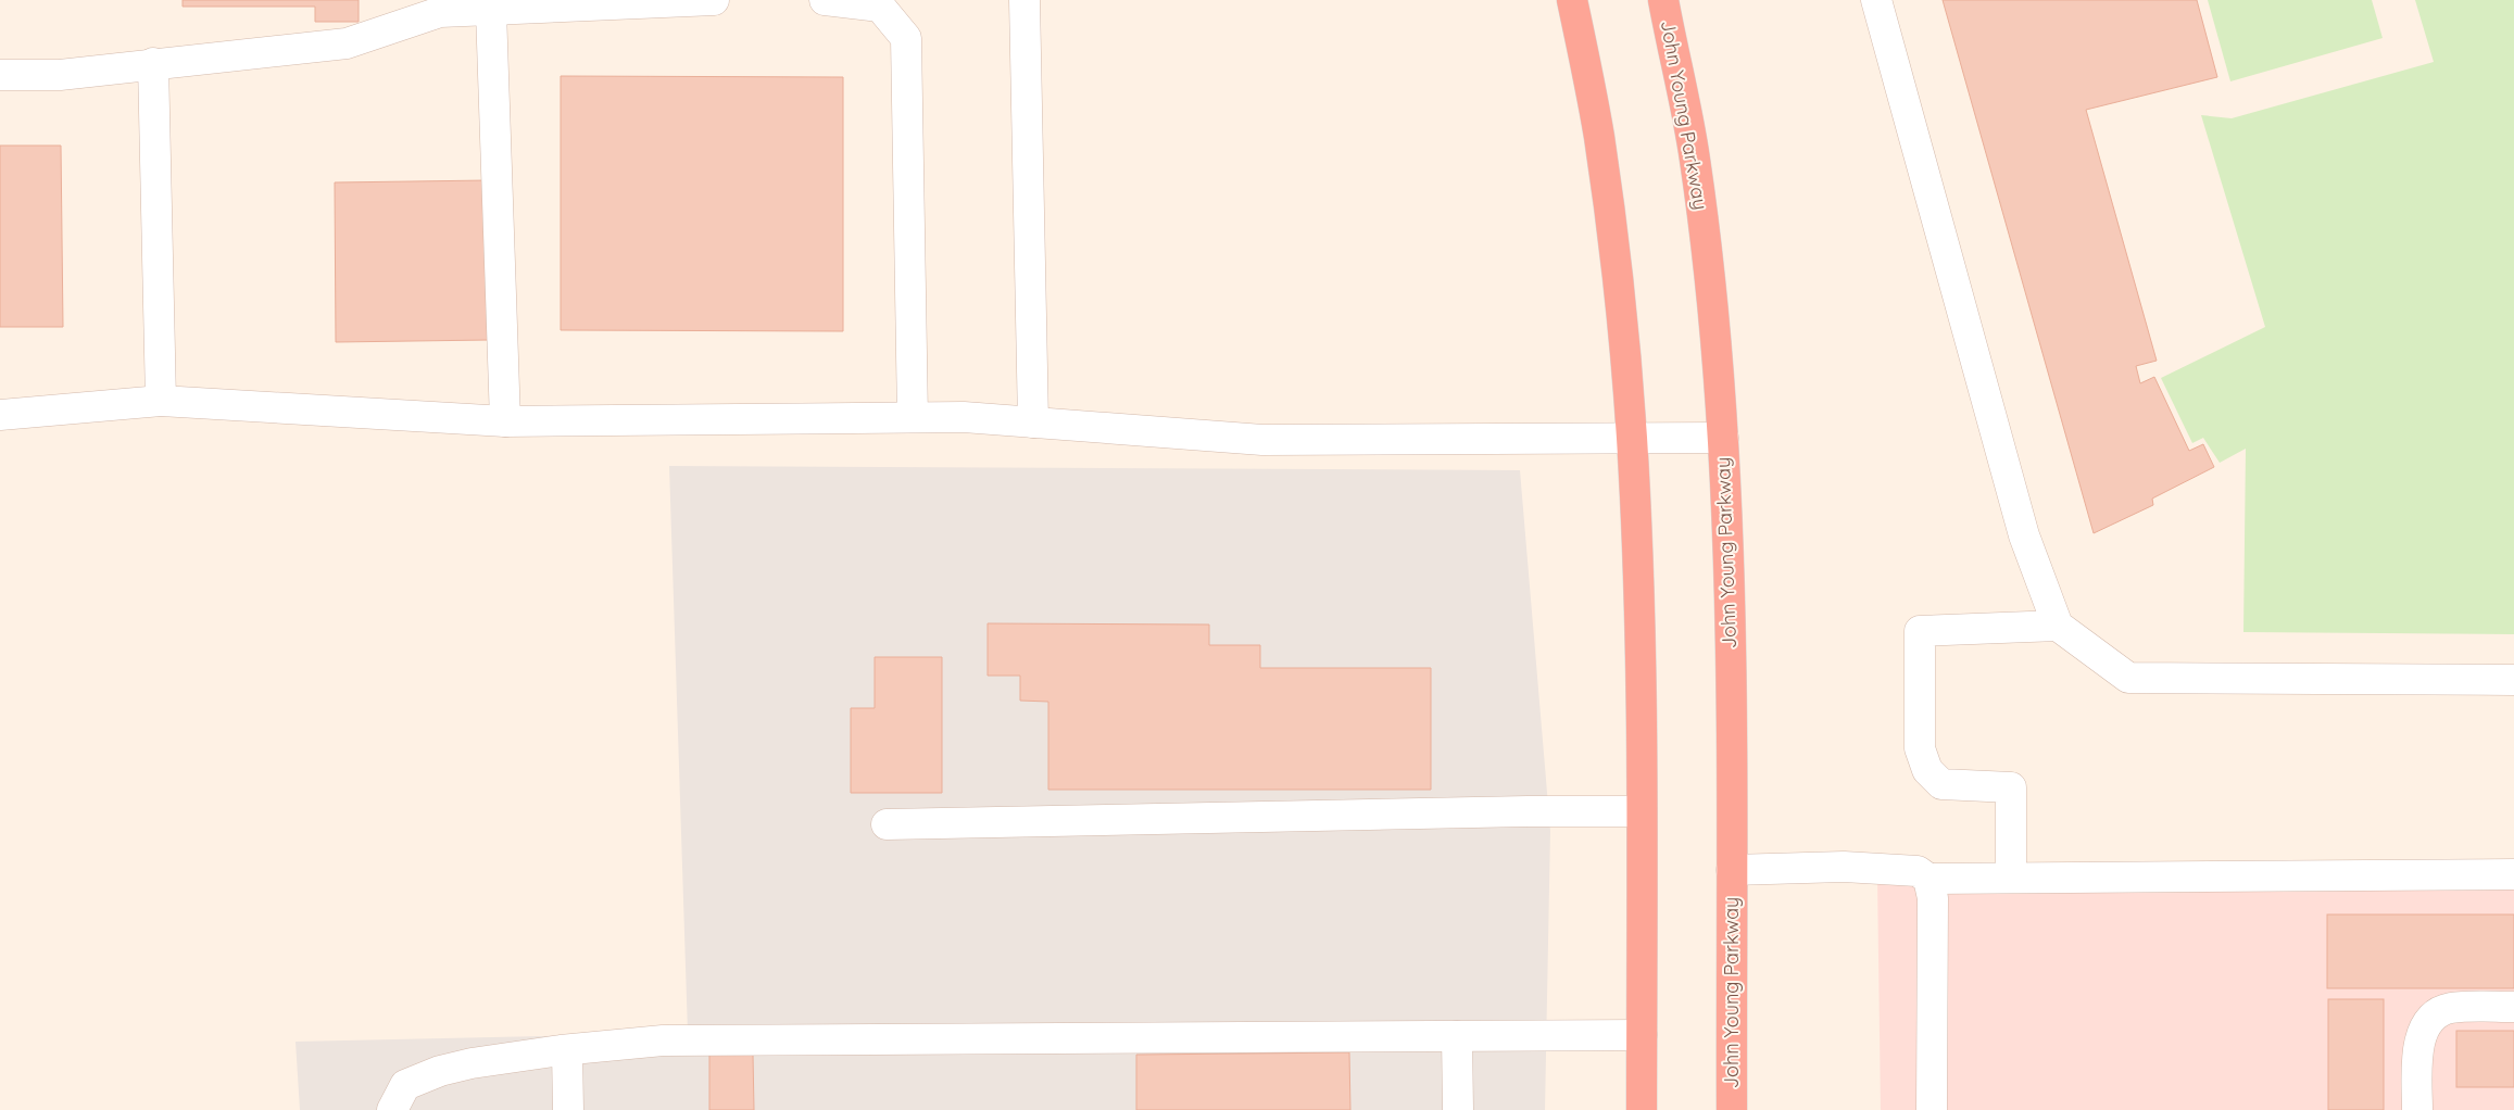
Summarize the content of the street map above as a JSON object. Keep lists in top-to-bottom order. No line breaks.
{"streets":{"highway":["John Young Parkway"]}}
